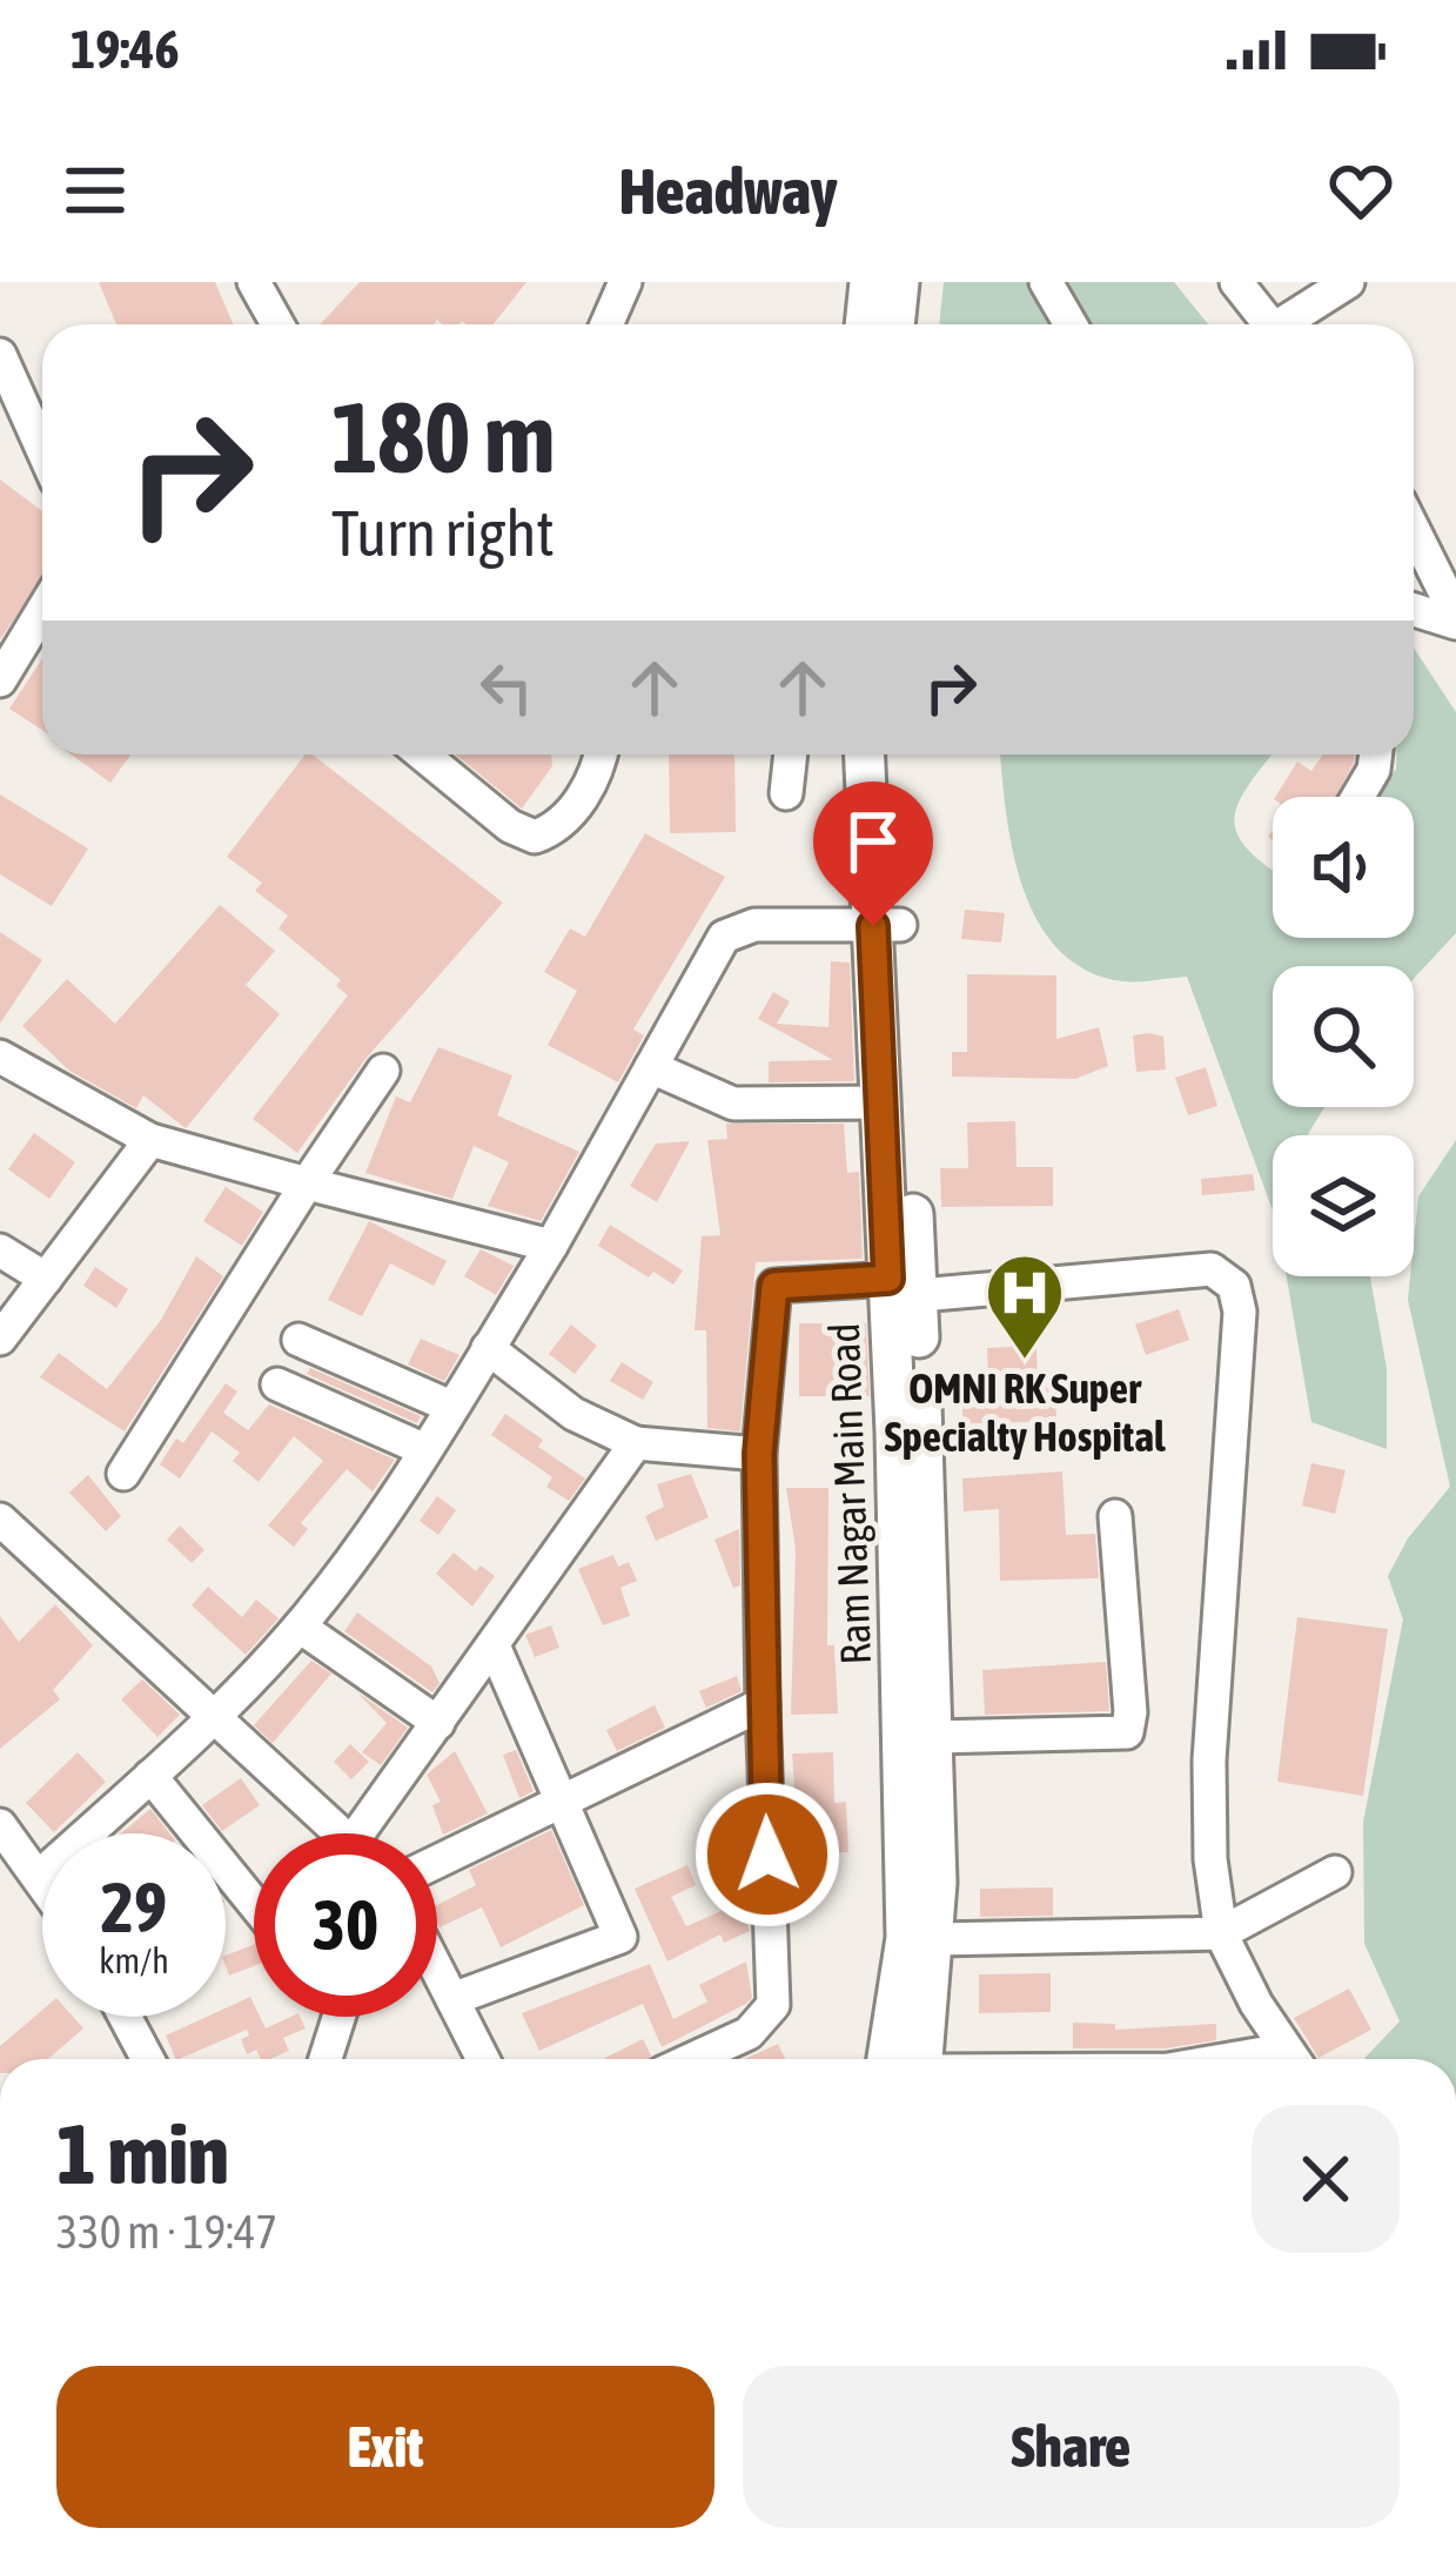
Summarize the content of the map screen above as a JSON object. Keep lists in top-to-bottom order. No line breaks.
{"streets":{"main road":["Ram Nagar Main Road"]},"places":{"hospital":["OMNI RK Super Specialty Hospital"]},"page":{"status":"19:46","header":"Headway","turn":["180 m","Turn right"],"speed":"29 km/h","limit":"30","heading":["1 min","330 m · 19:47"],"buttons":["Exit","Share"]}}
